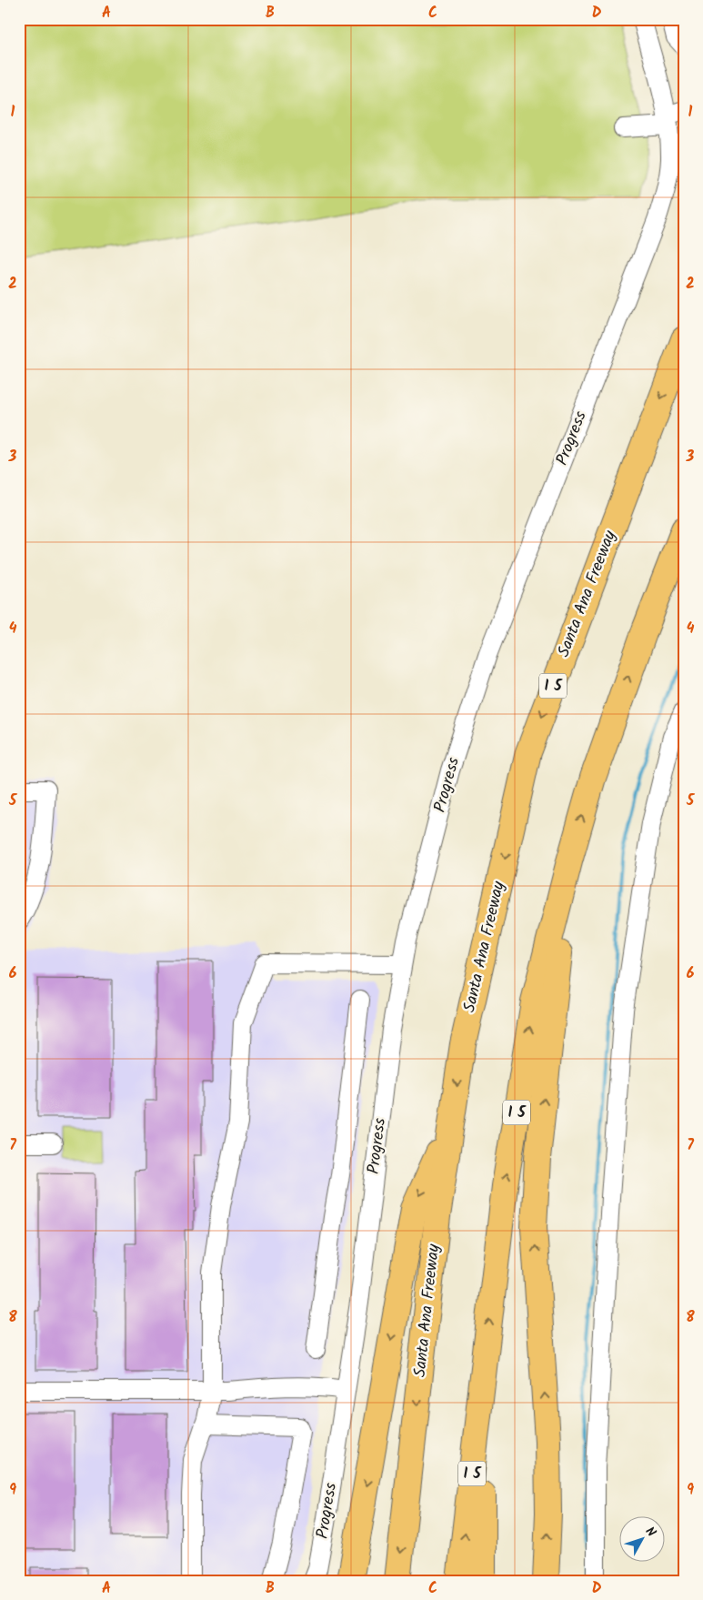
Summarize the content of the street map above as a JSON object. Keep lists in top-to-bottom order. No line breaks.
{"streets":{"highway":["Santa Ana Freeway","I 5"],"street":["Progress"]},"north":"top right","grid":{"columns":["A","B","C","D"],"rows":["1","2","3","4","5","6","7","8","9"]}}
